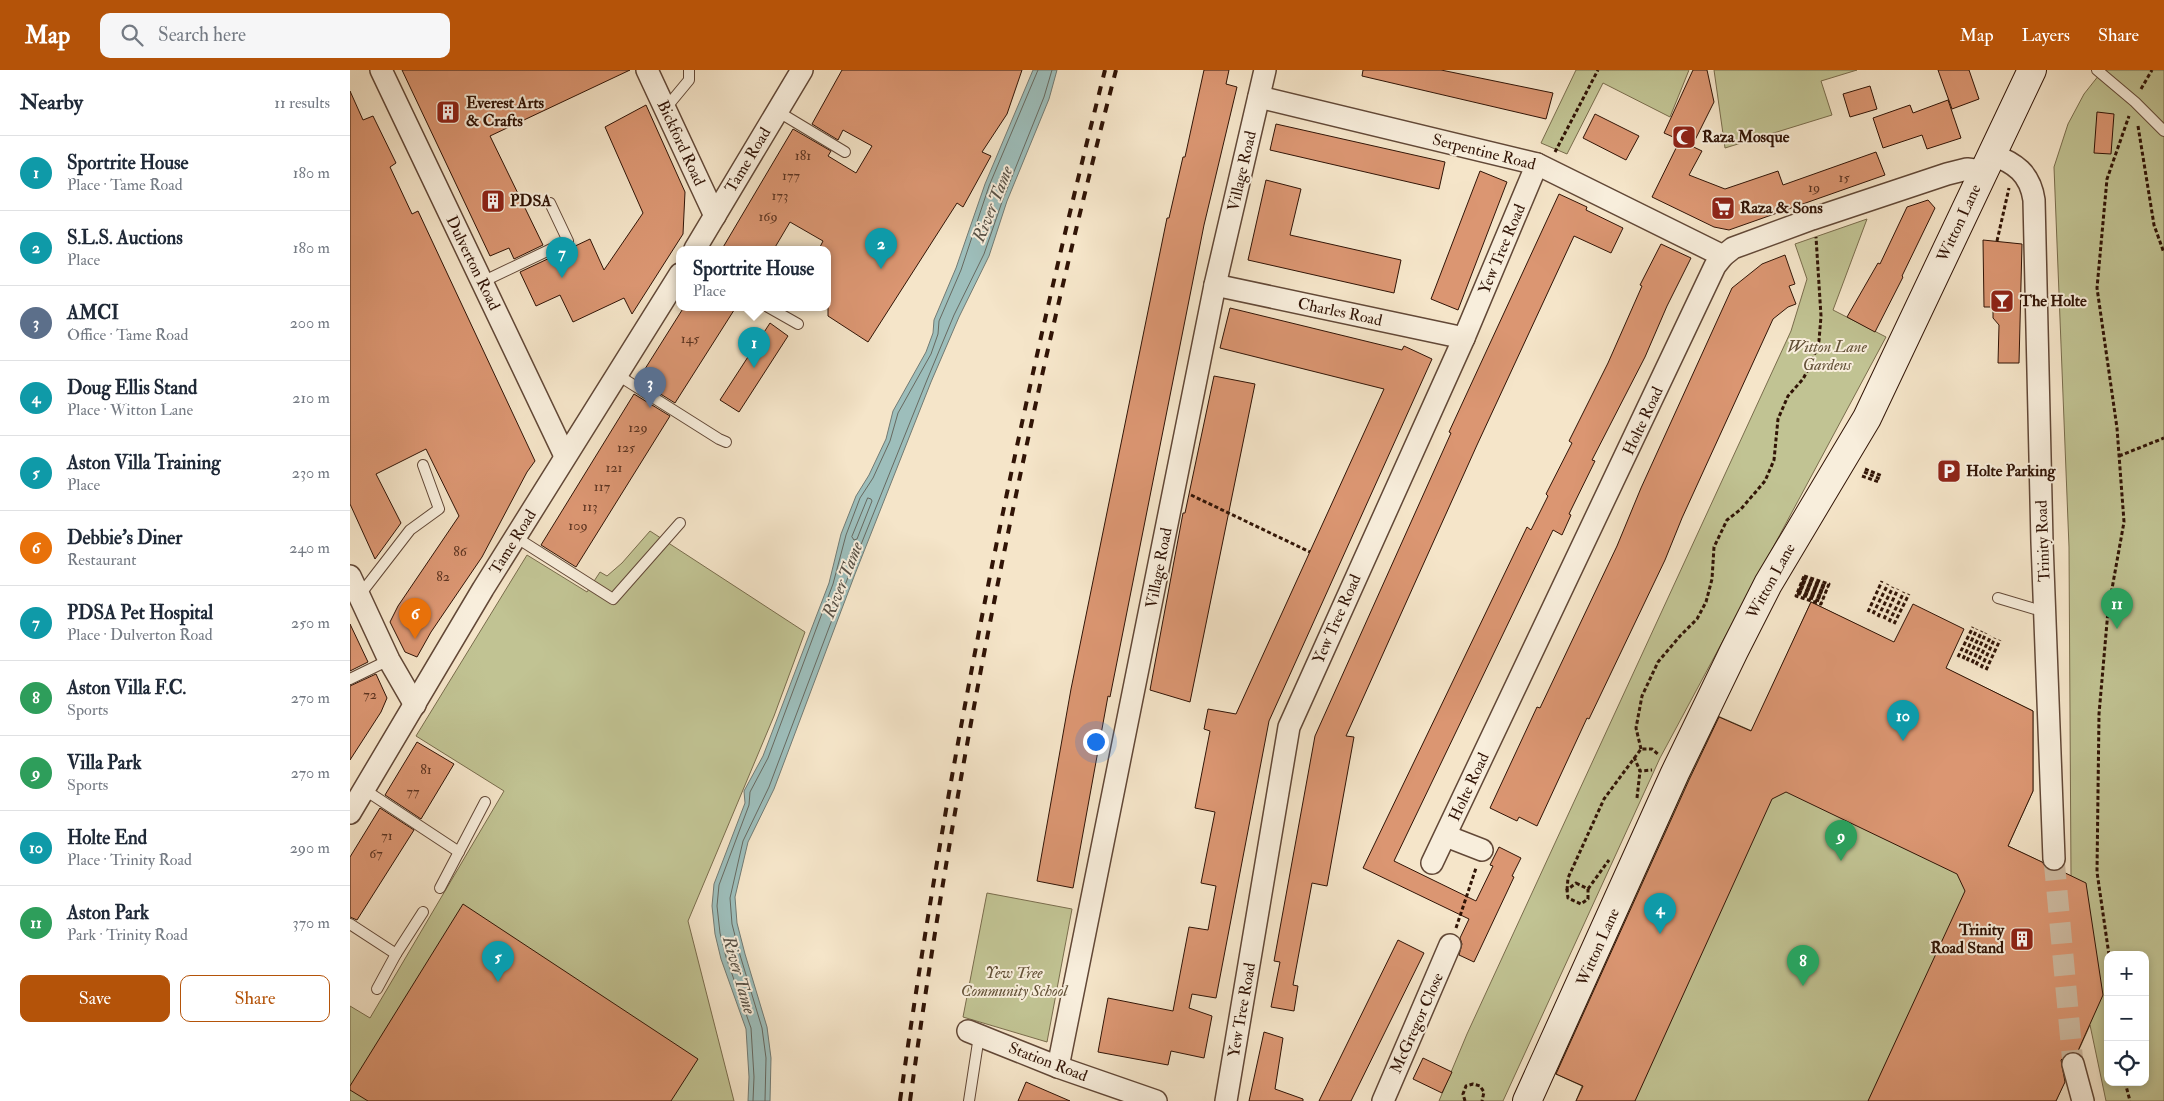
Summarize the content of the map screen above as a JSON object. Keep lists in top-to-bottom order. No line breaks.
{"streets":{"main road":["Witton Lane"],"street":["Bickford Road","Serpentine Road","Tame Road","Village Road","Yew Tree Road","Dulverton Road","Charles Road","Holte Road","Trinity Road","McGregor Close","Station Road"]},"crossings":[["Bickford Road","Tame Road"],["Serpentine Road","Village Road"],["Serpentine Road","Yew Tree Road"],["Serpentine Road","Holte Road"],["Tame Road","Dulverton Road"],["Village Road","Charles Road"],["Village Road","Station Road"],["Witton Lane","Trinity Road"],["Yew Tree Road","Charles Road"]],"water":["River Tame"],"parks":["Witton Lane Gardens","Yew Tree Community School"],"places":{"building":["Everest Arts & Crafts","PDSA","Trinity Road Stand"],"mosque":["Raza Mosque"],"supermarket":["Raza & Sons"],"bar":["The Holte"],"parking":["Holte Parking"]},"house_numbers":["181","177","15","19","173","169","145","129","125","121","117","113","109","86","82","72","81","77","71","67"],"page":{"header":"Map","search":"Search here","nav":["Map","Layers","Share"],"heading":["Nearby","11 results"],"list":[{"mark":"1","name":"Sportrite House","note":"Place · Tame Road","value":"180 m"},{"mark":"2","name":"S.L.S. Auctions","note":"Place","value":"180 m"},{"mark":"3","name":"AMCI","note":"Office · Tame Road","value":"200 m"},{"mark":"4","name":"Doug Ellis Stand","note":"Place · Witton Lane","value":"210 m"},{"mark":"5","name":"Aston Villa Training","note":"Place","value":"230 m"},{"mark":"6","name":"Debbie's Diner","note":"Restaurant","value":"240 m"},{"mark":"7","name":"PDSA Pet Hospital","note":"Place · Dulverton Road","value":"250 m"},{"mark":"8","name":"Aston Villa F.C.","note":"Sports","value":"270 m"},{"mark":"9","name":"Villa Park","note":"Sports","value":"270 m"},{"mark":"10","name":"Holte End","note":"Place · Trinity Road","value":"290 m"},{"mark":"11","name":"Aston Park","note":"Park · Trinity Road","value":"370 m"}],"pins":["2","7","1","3","11","6","10","9","4","5","8"],"popup":["Sportrite House","Place"],"map_buttons":["+","−"],"buttons":["Save","Share"]}}
